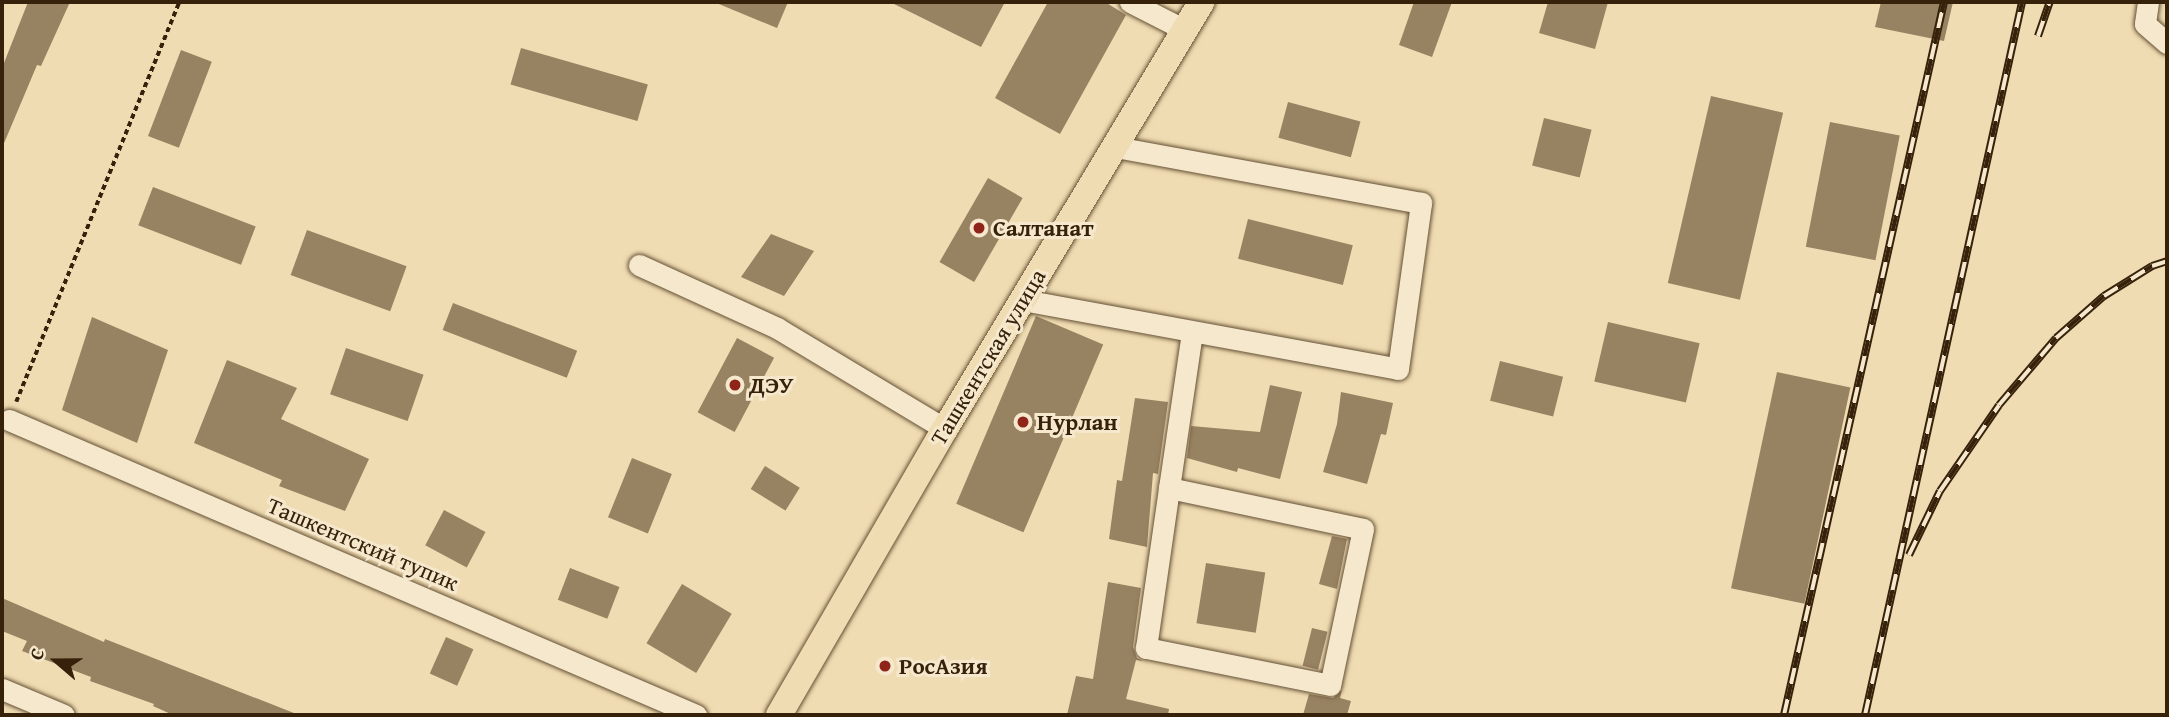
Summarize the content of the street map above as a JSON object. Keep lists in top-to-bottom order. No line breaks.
{"streets":{"main road":["Ташкентская улица"],"street":["Ташкентский тупик"]},"places":["Салтанат","ДЭУ","Нурлан","РосАзия"],"north":"left"}
